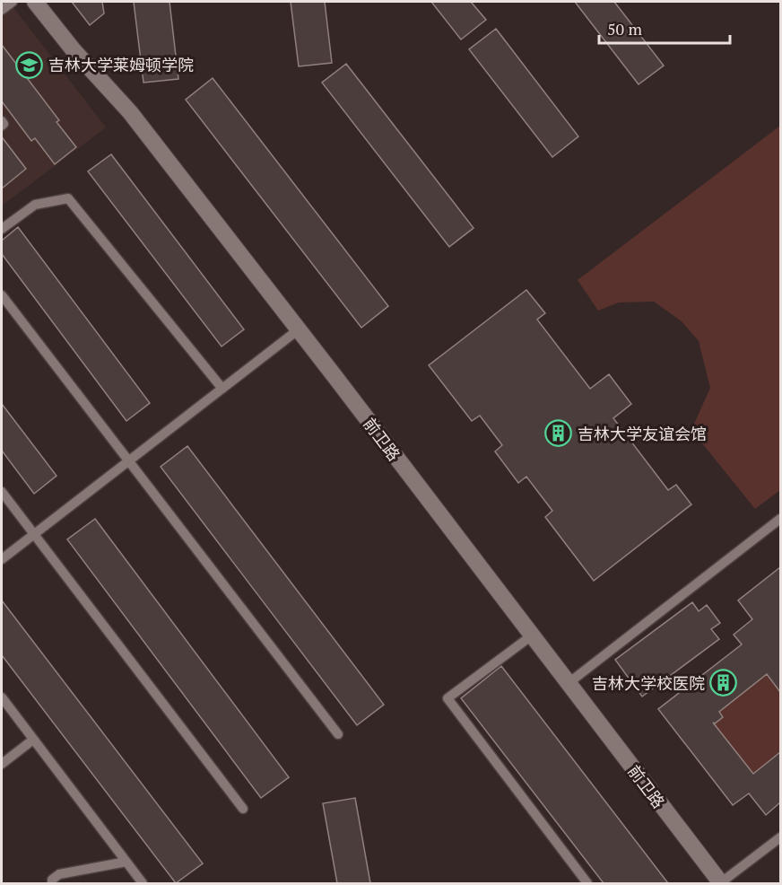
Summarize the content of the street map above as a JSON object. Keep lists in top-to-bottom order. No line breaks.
{"streets":{"street":["前卫路"]},"places":{"school or university":["吉林大学莱姆顿学院"],"building":["吉林大学友谊会馆","吉林大学校医院"]},"scale_bar":"50 m"}
